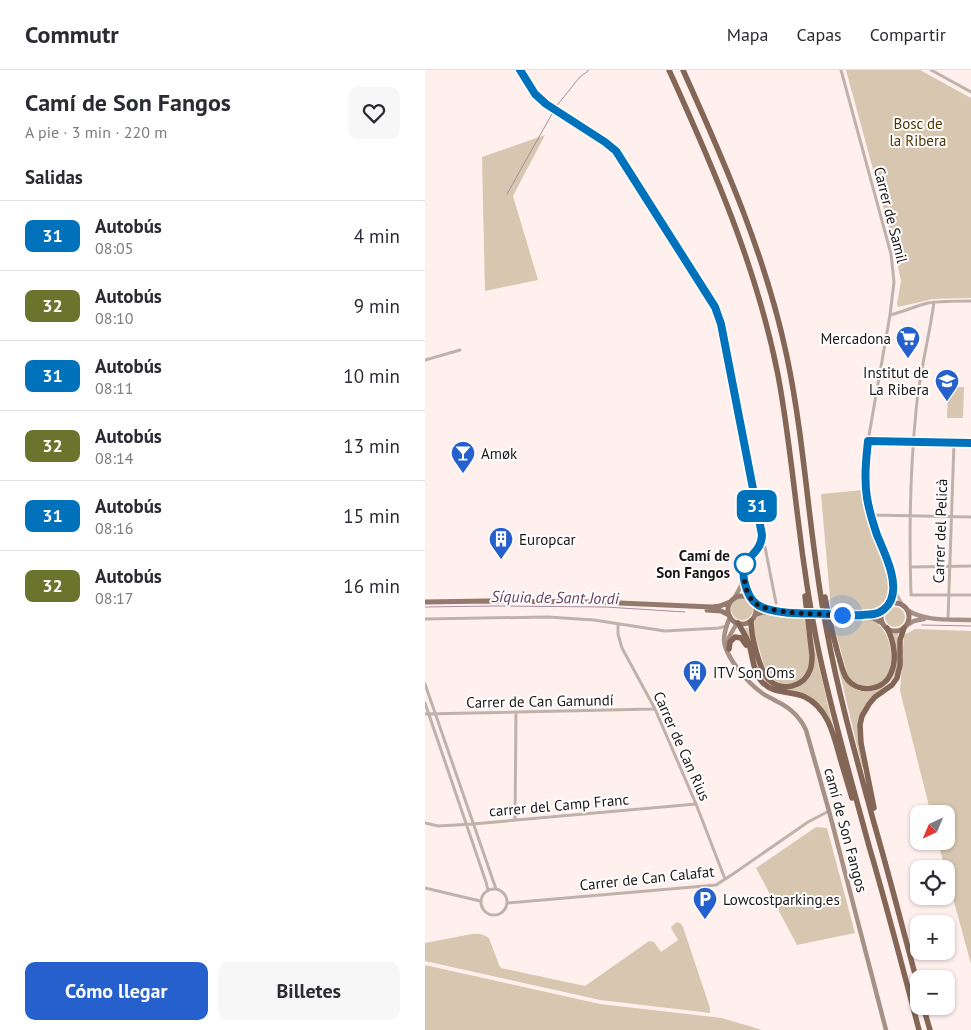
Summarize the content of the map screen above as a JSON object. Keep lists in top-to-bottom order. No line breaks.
{"streets":{"street":["Carrer de Samil","Carrer del Pelicà","Carrer de Can Gamundí","Carrer de Can Rius","carrer del Camp Franc","camí de Son Fangos","Carrer de Can Calafat"]},"crossings":[["Carrer de Can Gamundí","Carrer de Can Rius"],["Carrer de Can Rius","carrer del Camp Franc"],["Carrer de Can Rius","Carrer de Can Calafat"],["camí de Son Fangos","Carrer de Can Calafat"]],"water":["Síquia de Sant Jordi"],"parks":["Bosc de la Ribera"],"places":{"supermarket":["Mercadona"],"school or university":["Institut de La Ribera"],"bar":["Amøk"],"building":["Europcar","ITV Son Oms"],"other":["Camí de Son Fangos"],"parking":["Lowcostparking.es"]},"lines":["bus line 31"],"north":"bottom left","page":{"header":"Commutr","nav":["Mapa","Capas","Compartir"],"heading":[["Camí de Son Fangos","A pie · 3 min · 220 m"],"Salidas"],"on_map":"31","list":[{"mark":"31","name":"Autobús","note":"08:05","value":"4 min"},{"mark":"32","name":"Autobús","note":"08:10","value":"9 min"},{"mark":"31","name":"Autobús","note":"08:11","value":"10 min"},{"mark":"32","name":"Autobús","note":"08:14","value":"13 min"},{"mark":"31","name":"Autobús","note":"08:16","value":"15 min"},{"mark":"32","name":"Autobús","note":"08:17","value":"16 min"}],"map_buttons":["+","−"],"buttons":["Cómo llegar","Billetes"]}}
